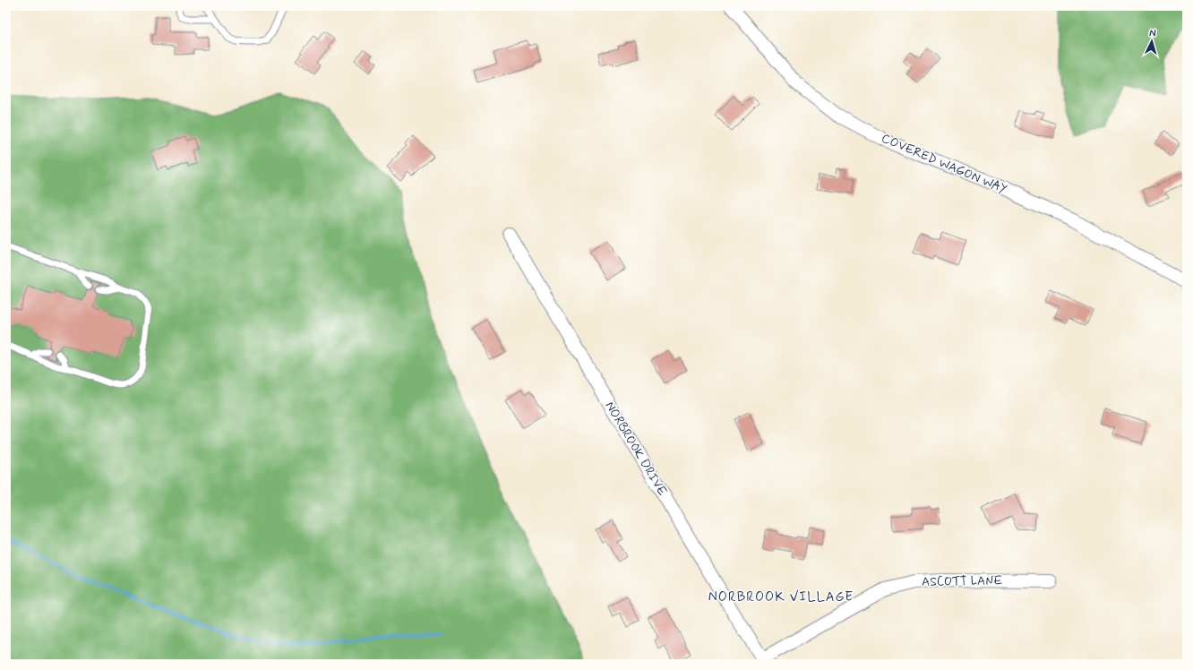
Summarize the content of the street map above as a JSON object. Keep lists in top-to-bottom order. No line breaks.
{"streets":{"street":["COVERED WAGON WAY","NORBROOK DRIVE","ASCOTT LANE"]},"crossings":[["NORBROOK DRIVE","ASCOTT LANE"]],"districts":["NORBROOK VILLAGE"],"north":"top"}
